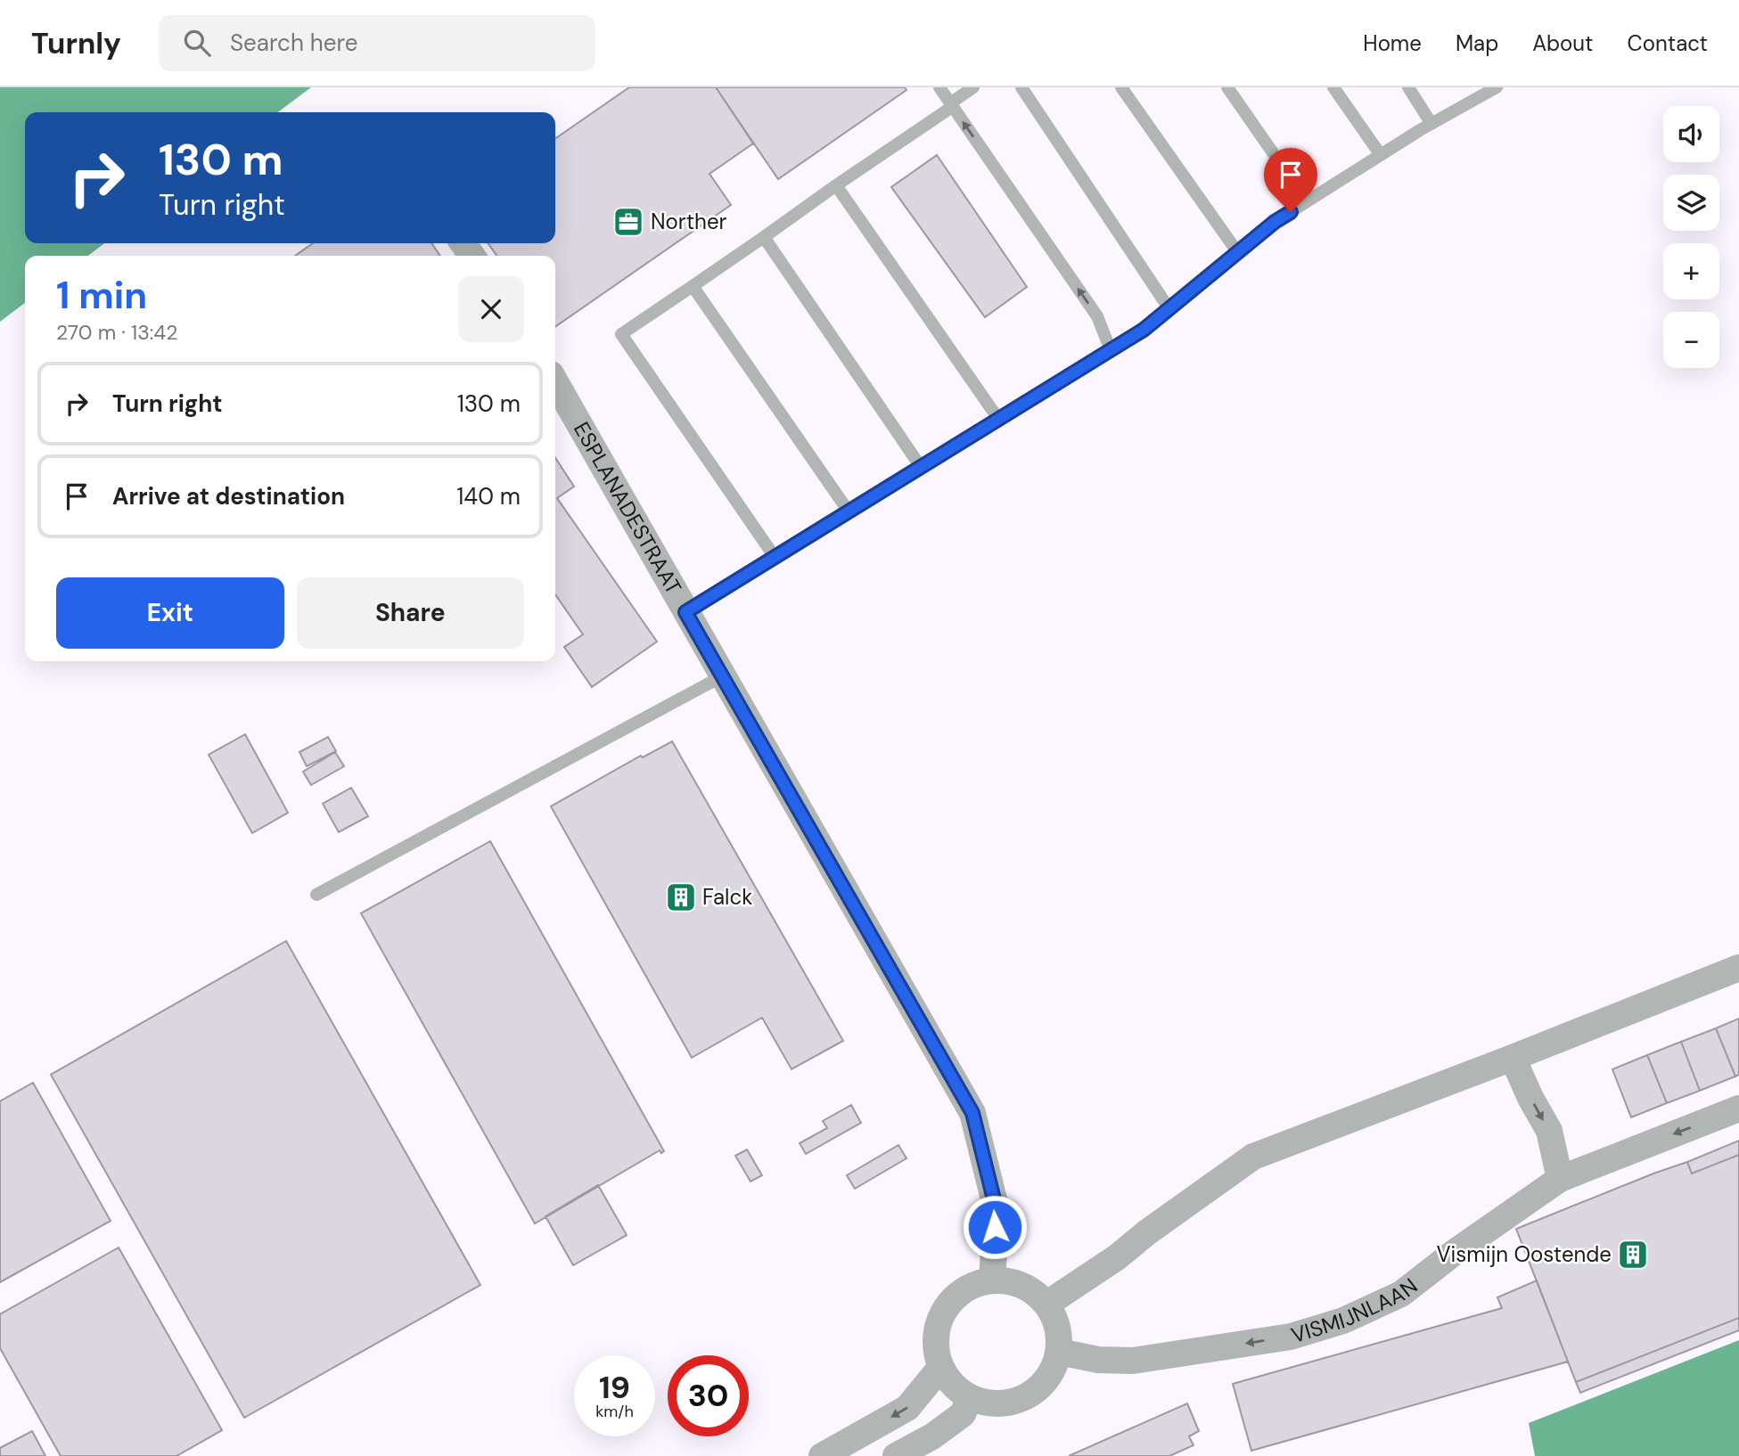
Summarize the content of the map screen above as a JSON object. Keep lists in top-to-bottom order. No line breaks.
{"streets":{"street":["ESPLANADESTRAAT","VISMIJNLAAN"]},"crossings":[["ESPLANADESTRAAT","VISMIJNLAAN"]],"places":{"office":["Norther"],"building":["Falck","Vismijn Oostende"]},"page":{"header":"Turnly","search":"Search here","nav":["Home","Map","About","Contact"],"map_buttons":["+","−"],"turn":["130 m","Turn right"],"heading":["1 min","270 m · 13:42"],"list":[{"name":"Turn right","value":"130 m"},{"name":"Arrive at destination","value":"140 m"}],"buttons":["Exit","Share"],"speed":"19 km/h","limit":"30"}}
